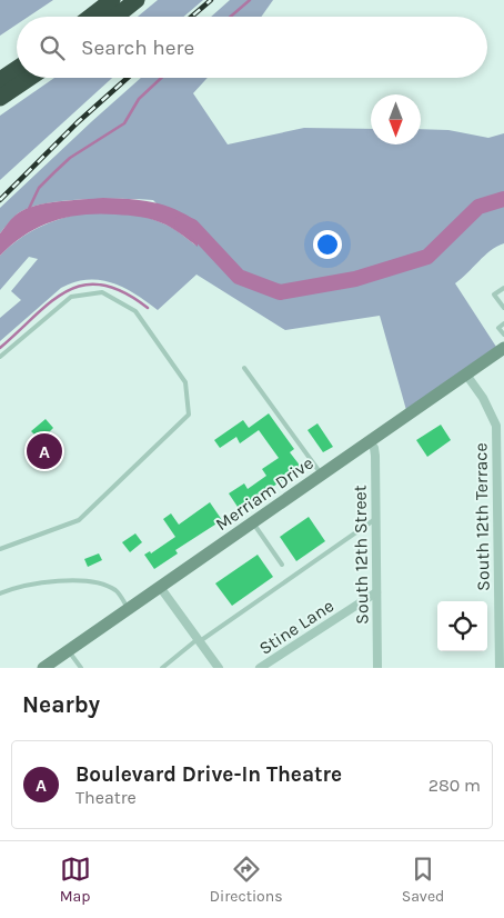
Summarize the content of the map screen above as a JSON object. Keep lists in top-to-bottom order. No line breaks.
{"streets":{"main road":["Merriam Drive"],"street":["South 12th Terrace","South 12th Street","Stine Lane"]},"crossings":[["Merriam Drive","South 12th Terrace"],["Merriam Drive","South 12th Street"],["South 12th Street","Stine Lane"]],"north":"bottom","page":{"search":"Search here","pins":"A","heading":"Nearby","list":[{"mark":"A","name":"Boulevard Drive-In Theatre","note":"Theatre","value":"280 m"}],"nav":["Map","Directions","Saved"]}}
